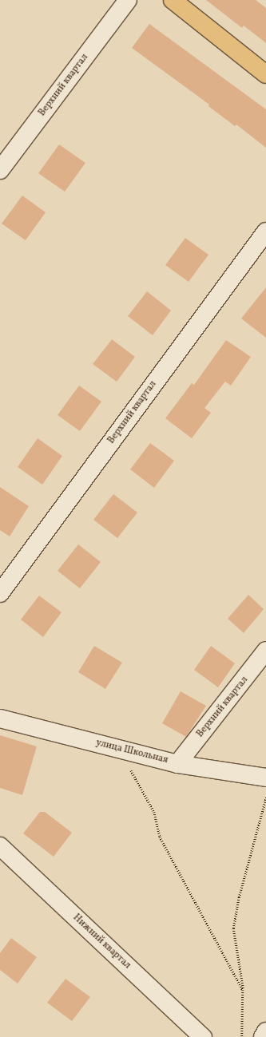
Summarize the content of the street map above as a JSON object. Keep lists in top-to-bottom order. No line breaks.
{"streets":{"street":["Верхний квартал","улица Школьная","Нижний квартал"]},"crossings":[["Верхний квартал","улица Школьная"]]}
